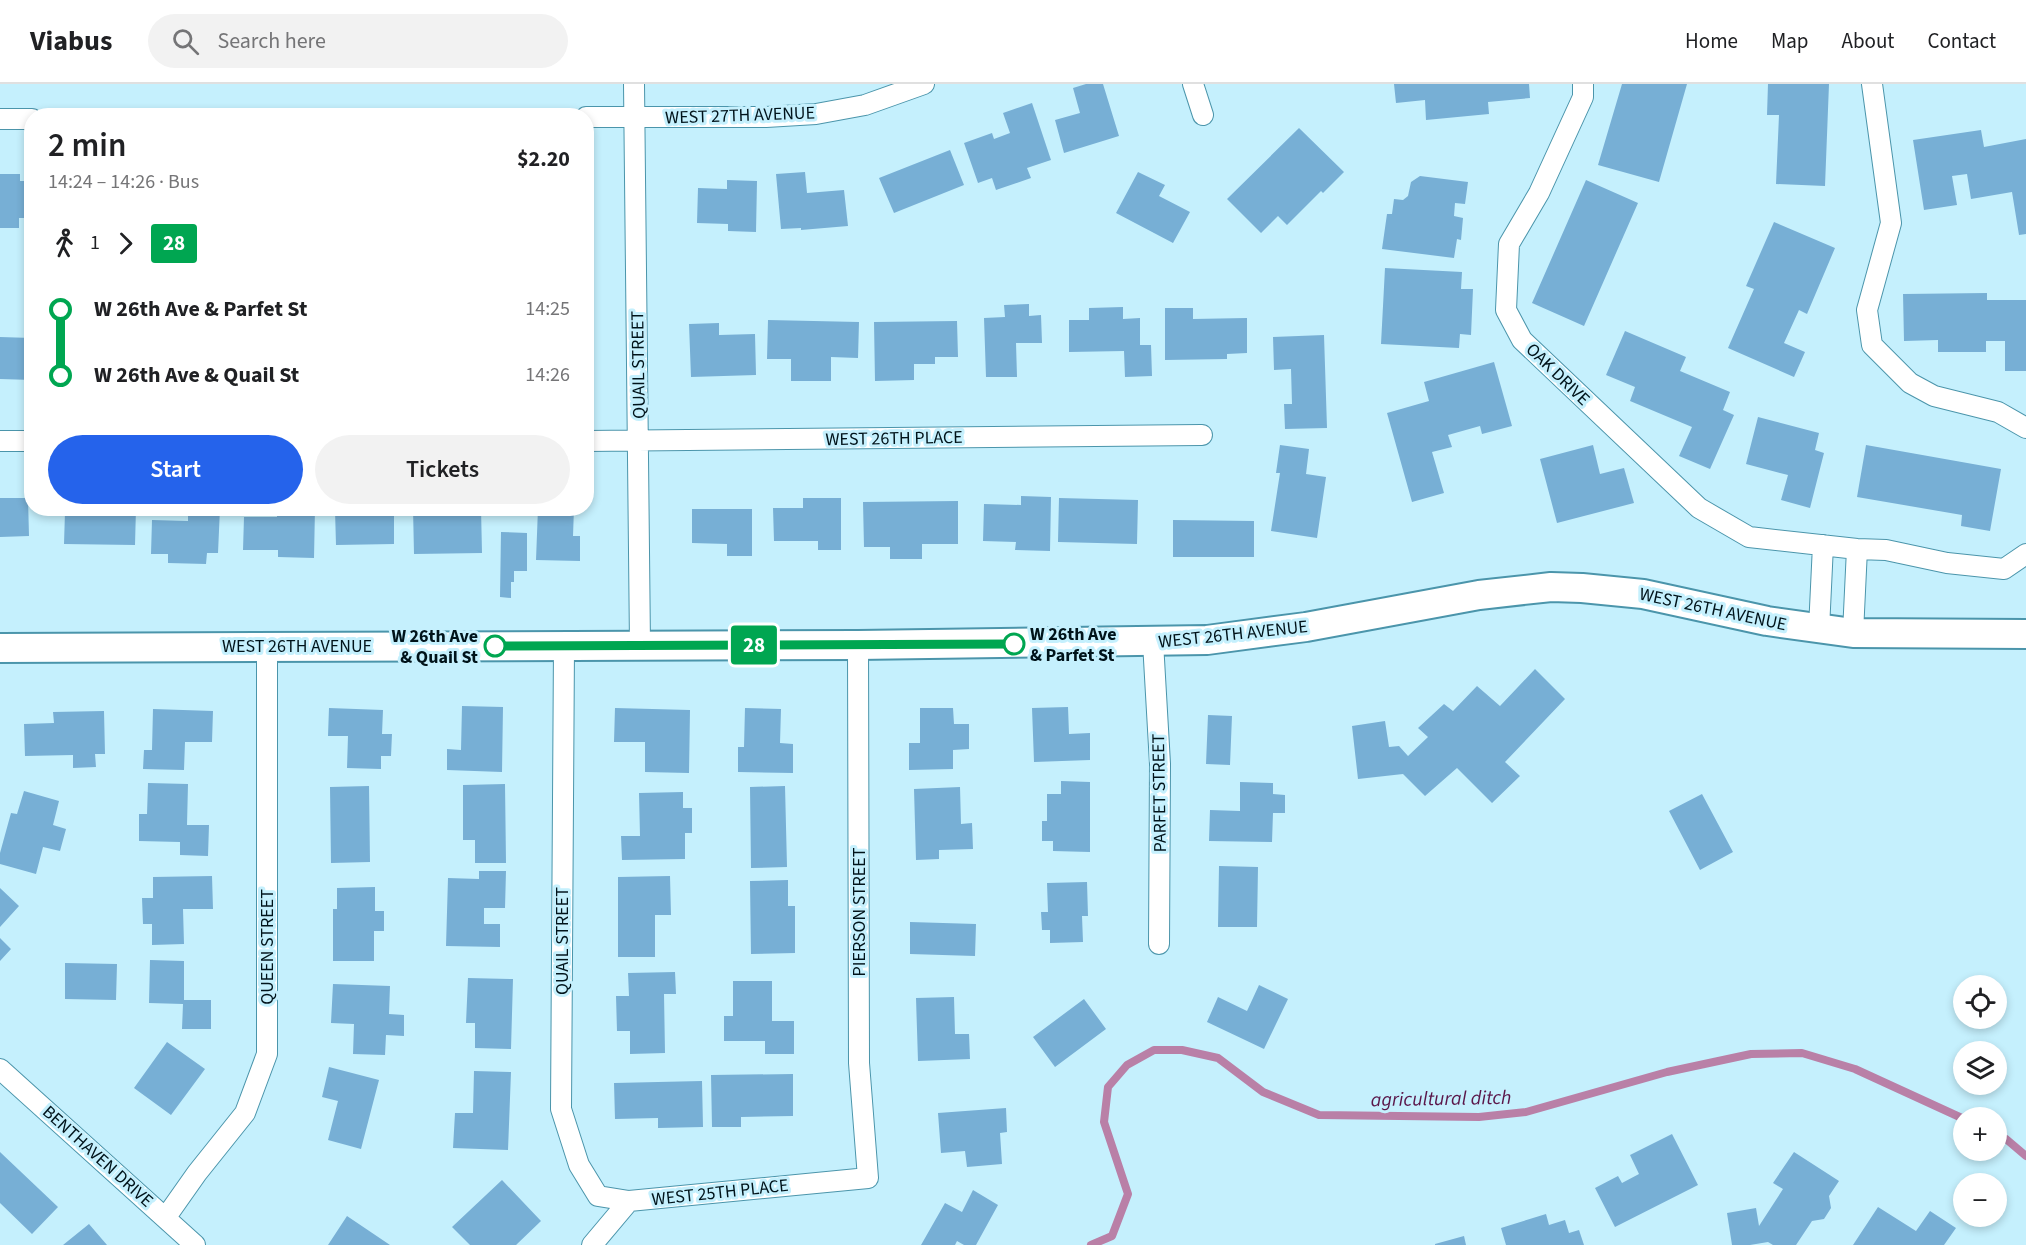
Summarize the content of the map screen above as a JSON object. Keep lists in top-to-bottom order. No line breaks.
{"streets":{"street":["WEST 27TH AVENUE","QUAIL STREET","OAK DRIVE","WEST 26TH PLACE","WEST 26TH AVENUE","PARFET STREET","PIERSON STREET","QUEEN STREET","BENTHAVEN DRIVE","WEST 25TH PLACE"]},"crossings":[["WEST 27TH AVENUE","QUAIL STREET"],["QUAIL STREET","WEST 26TH PLACE"],["QUAIL STREET","WEST 26TH AVENUE"],["QUAIL STREET","WEST 25TH PLACE"],["WEST 26TH AVENUE","PARFET STREET"],["WEST 26TH AVENUE","PIERSON STREET"],["WEST 26TH AVENUE","QUEEN STREET"],["PIERSON STREET","WEST 25TH PLACE"],["QUEEN STREET","BENTHAVEN DRIVE"]],"water":["agricultural ditch"],"places":["W 26th Ave & Parfet St","W 26th Ave & Quail St"],"lines":["bus line 28"],"page":{"header":"Viabus","search":"Search here","nav":["Home","Map","About","Contact"],"on_map":"28","heading":["2 min","14:24 – 14:26 · Bus","$2.20"],"legs":["1","28"],"list":[{"name":"W 26th Ave & Parfet St","value":"14:25"},{"name":"W 26th Ave & Quail St","value":"14:26"}],"buttons":["Start","Tickets"],"map_buttons":["+","−"]}}
